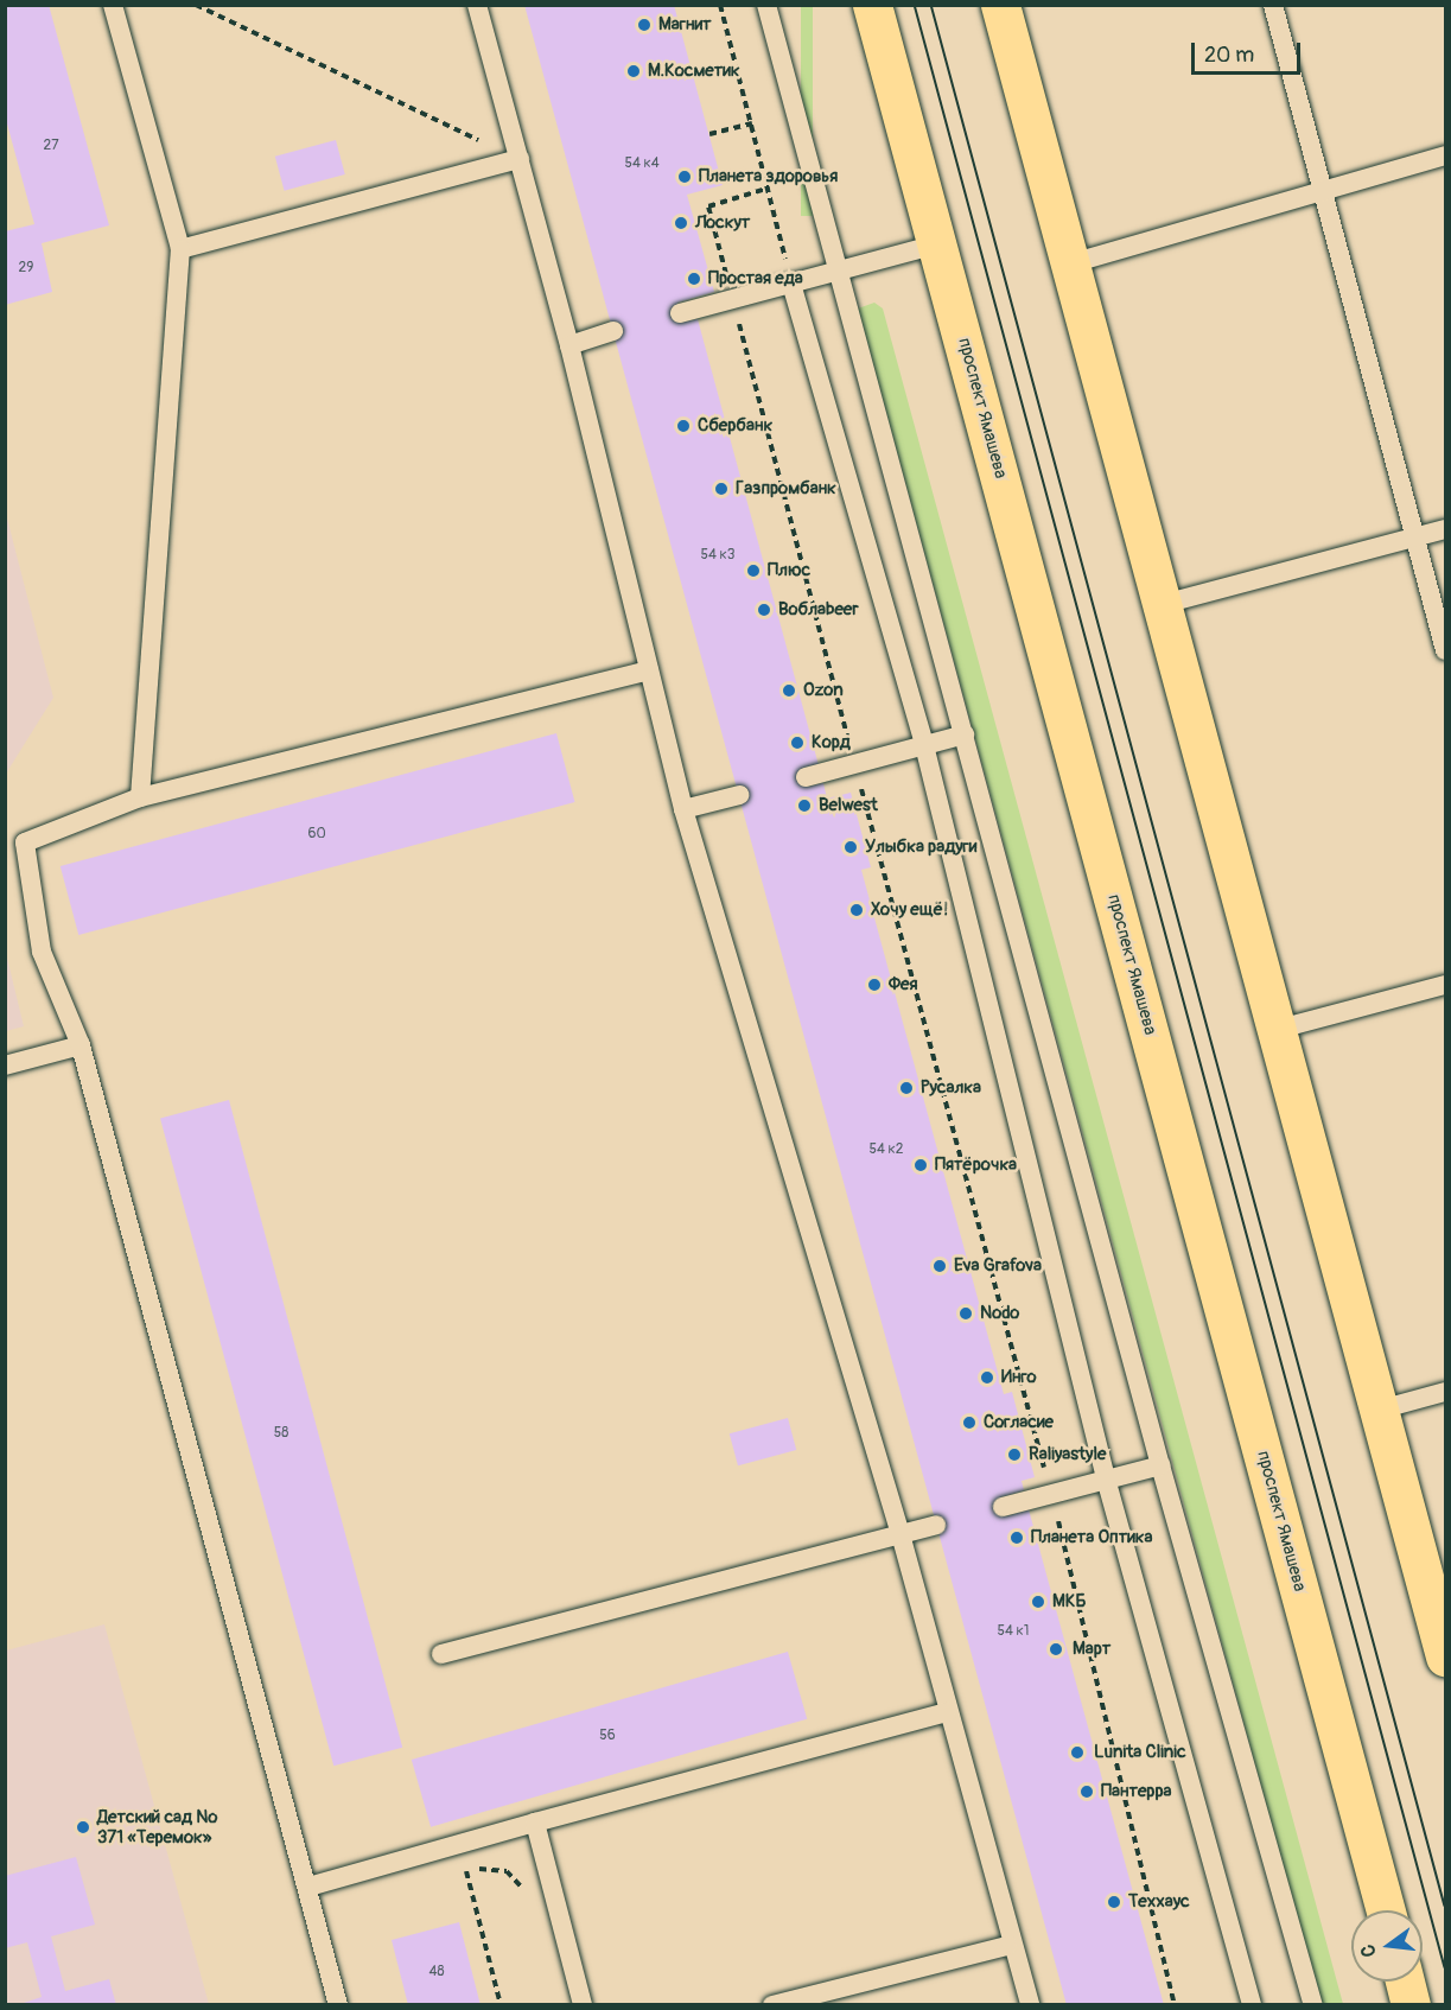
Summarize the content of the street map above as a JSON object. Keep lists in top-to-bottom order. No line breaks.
{"streets":{"main road":["проспект Ямашева"]},"places":["Магнит","М.Косметик","Планета здоровья","Лоскут","Простая еда","Сбербанк","Газпромбанк","Плюс","Воблаbeer","Ozon","Корд","Belwest","Улыбка радуги","Хочу ещё!","Фея","Русалка","Пятёрочка","Eva Grafova","Nodo","Инго","Согласие","Raliyastyle","Планета Оптика","МКБ","Март","Lunita Clinic","Пантерра","Детский сад № 371 «Теремок»","Теххаус"],"house_numbers":["27","54 к4","29","54 к3","60","54 к2","58","54 к1","56","48"],"scale_bar":"20 m","north":"left"}
